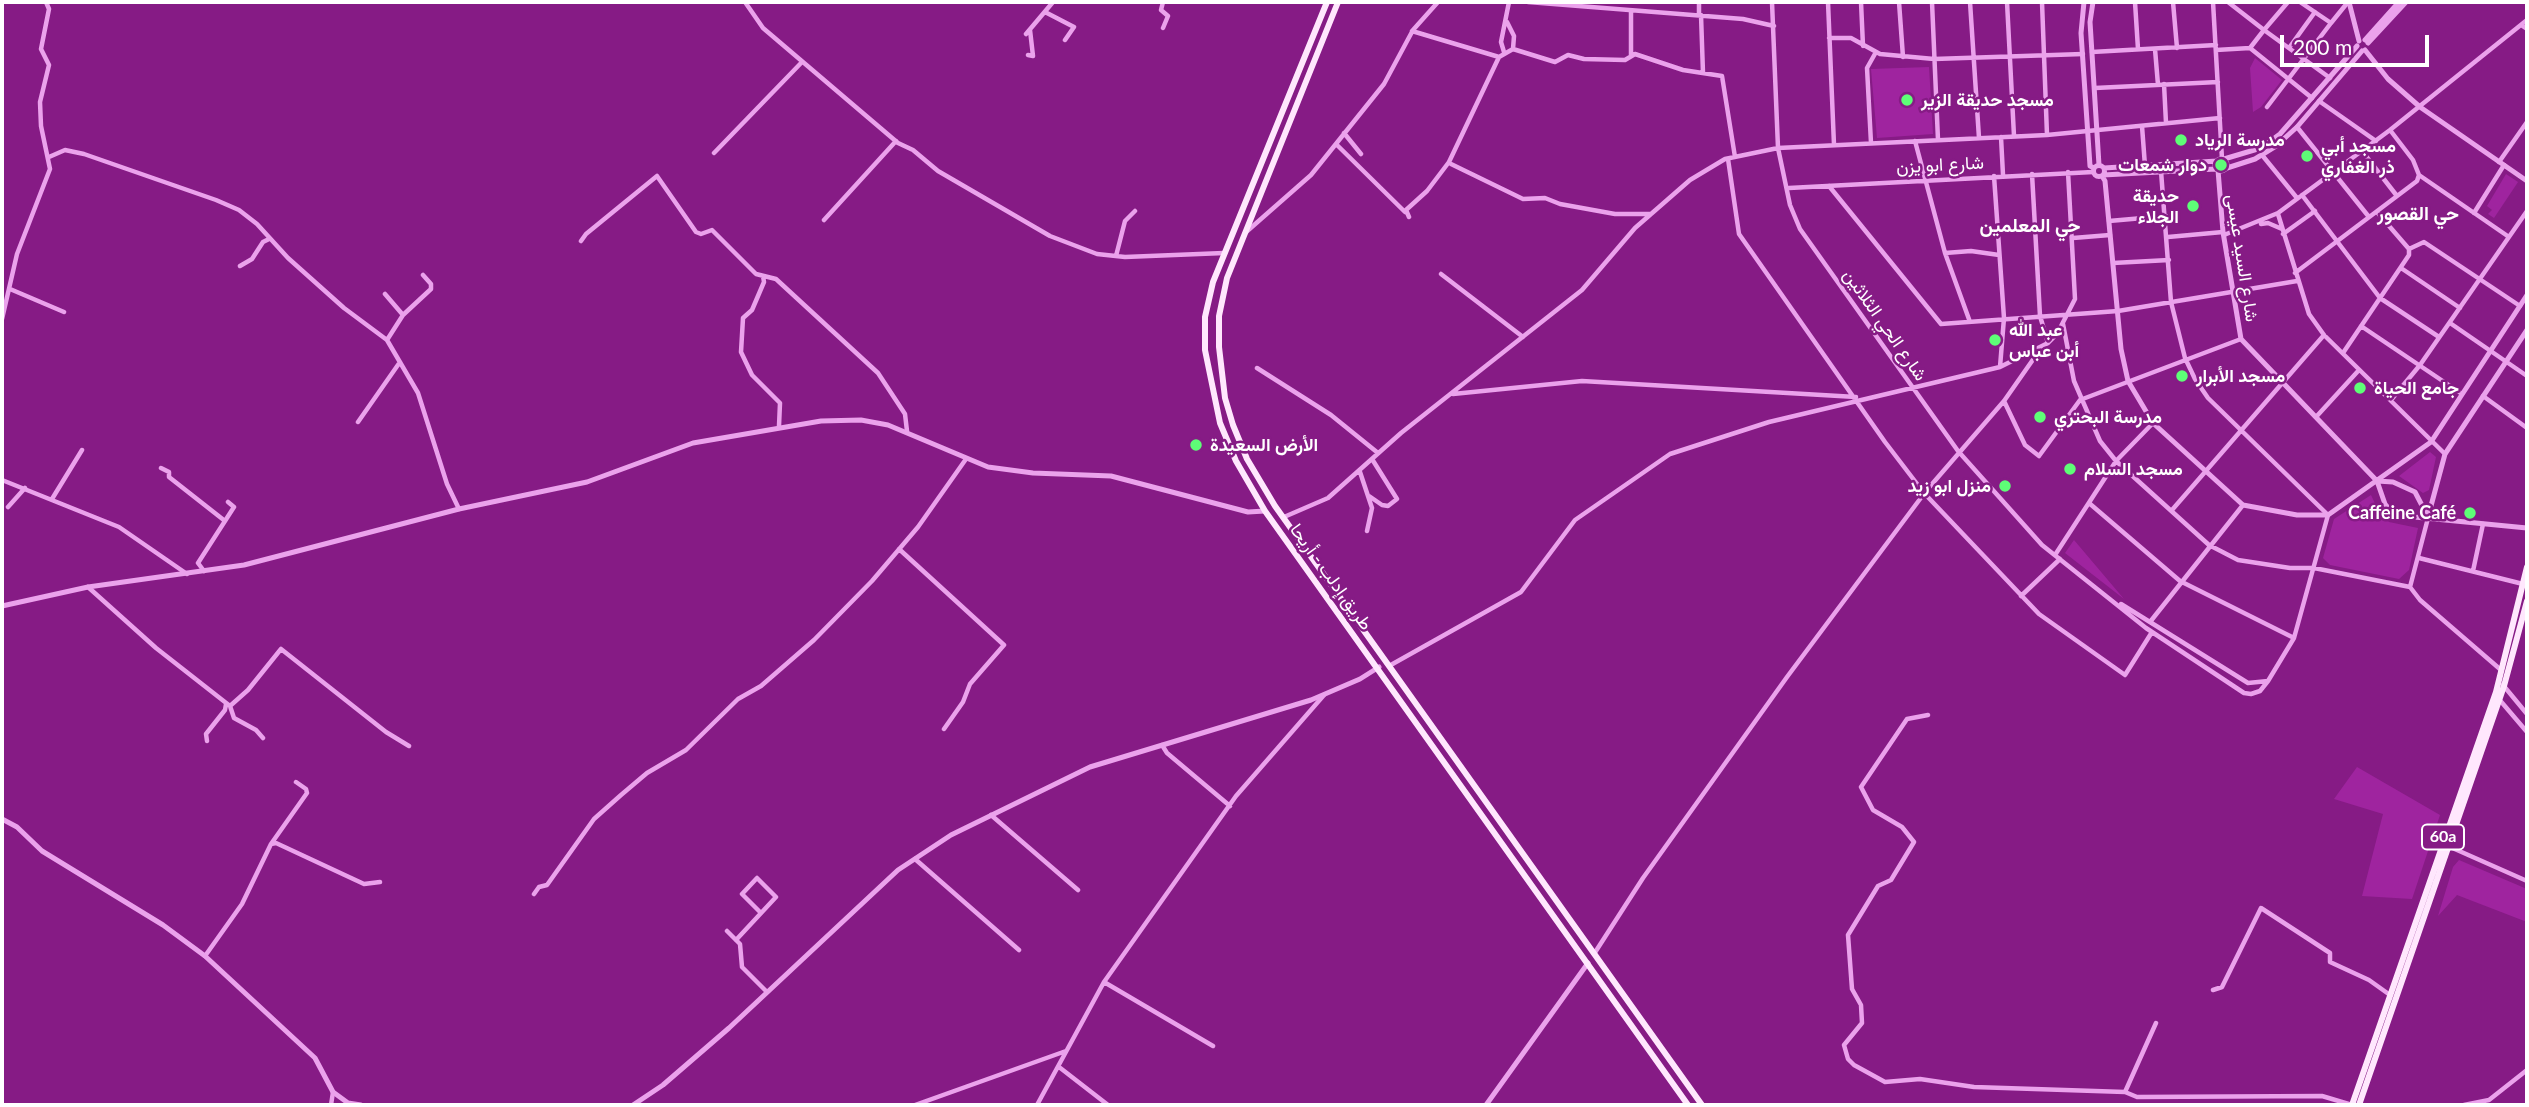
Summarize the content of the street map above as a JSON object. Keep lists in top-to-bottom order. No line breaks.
{"streets":{"main road":["طريق إدلب - أريحا","60a"],"street":["شارع ابو يزن","شارع السيد عيسى","شارع الحي الثلاثين"]},"crossings":[["شارع ابو يزن","شارع الحي الثلاثين"]],"districts":["حي القصور","حي المعلمين"],"places":["مسجد حديقة الزير","مدرسة الرياد","مسجد أبي ذر الغفاري","دوار شمعات","حديقة الجلاء","عبد الله أبن عباس","مسجد الأبرار","جامع الحياة","مدرسة البحتري","الأرض السعيدة","مسجد السلام","منزل ابو زيد","Caffeine Café"],"scale_bar":"200 m"}
